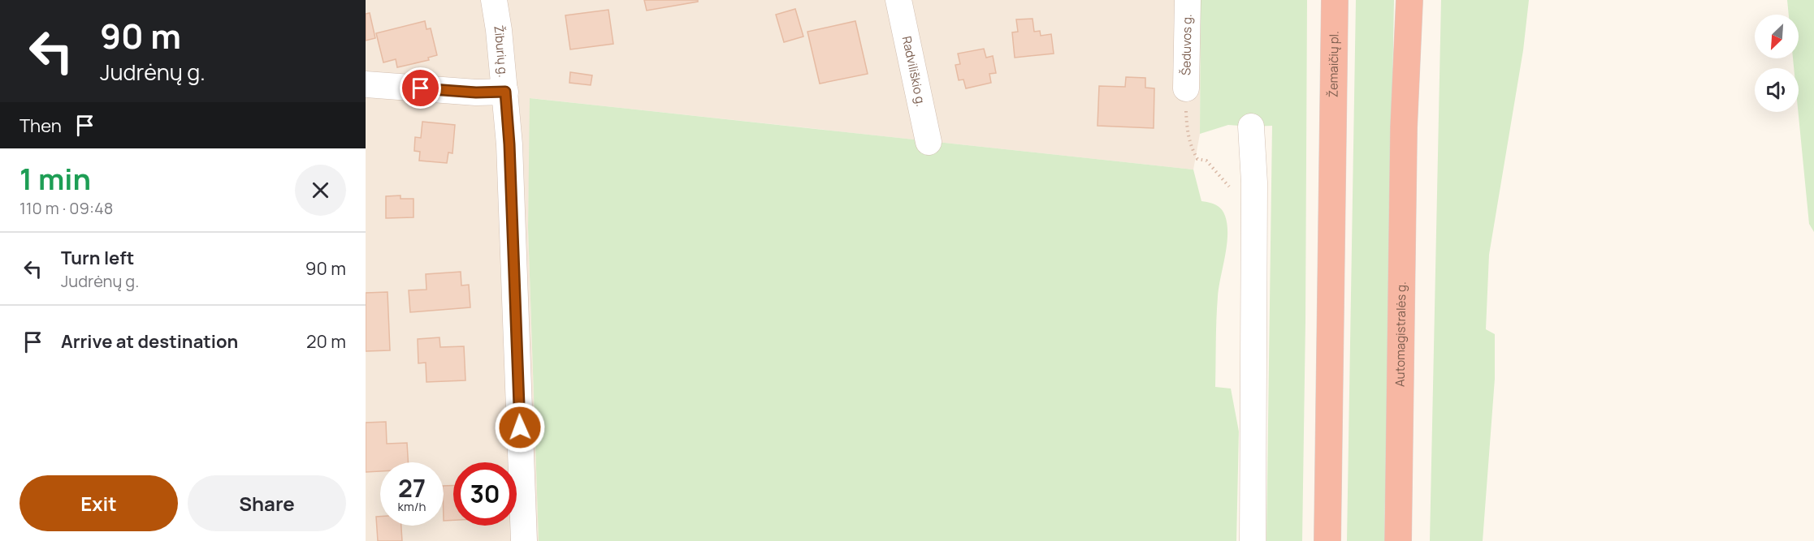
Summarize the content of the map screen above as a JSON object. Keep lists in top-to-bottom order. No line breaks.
{"streets":{"highway":["Žemaičių pl.","Automagistralės g."],"street":["Šeduvos g.","Žiburių g.","Radviliškio g."]},"north":"bottom left","page":{"turn":["90 m","Judrėnų g."],"then":"Then","heading":["1 min","110 m · 09:48"],"list":[{"name":"Turn left","note":"Judrėnų g.","value":"90 m"},{"name":"Arrive at destination","value":"20 m"}],"speed":"27 km/h","limit":"30","buttons":["Exit","Share"]}}
